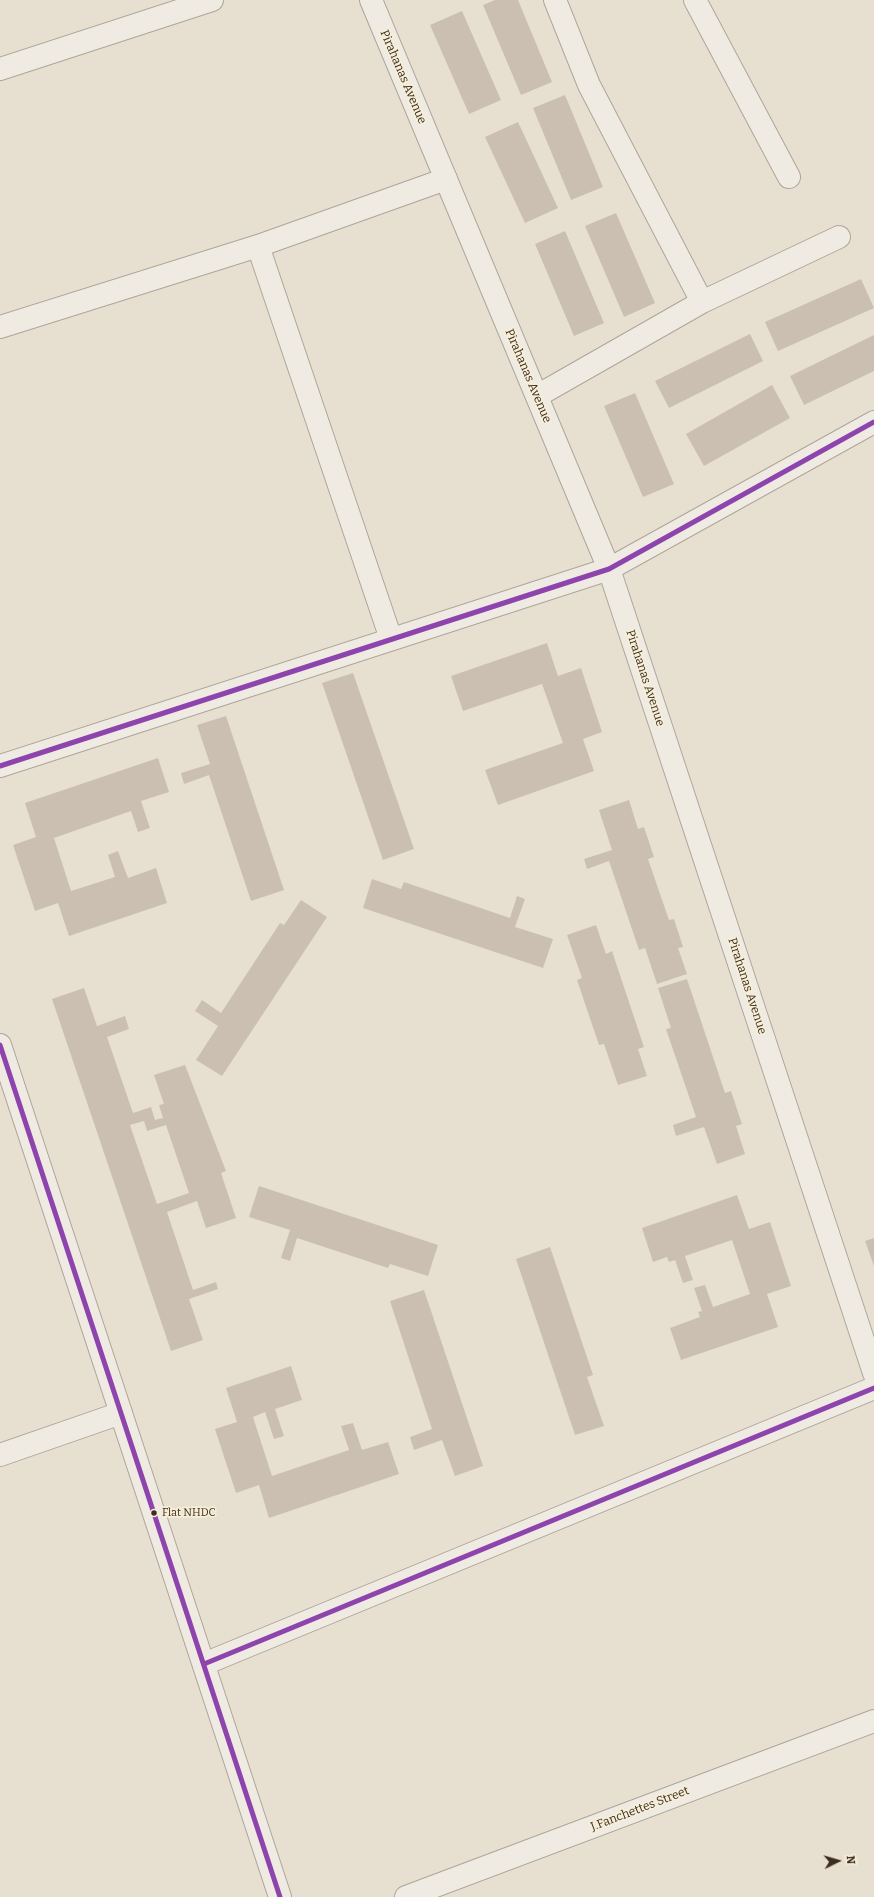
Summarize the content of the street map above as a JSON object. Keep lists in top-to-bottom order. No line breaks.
{"streets":{"street":["Pirahanas Avenue","J.Fanchettes Street"]},"places":["Flat NHDC"],"north":"right"}
